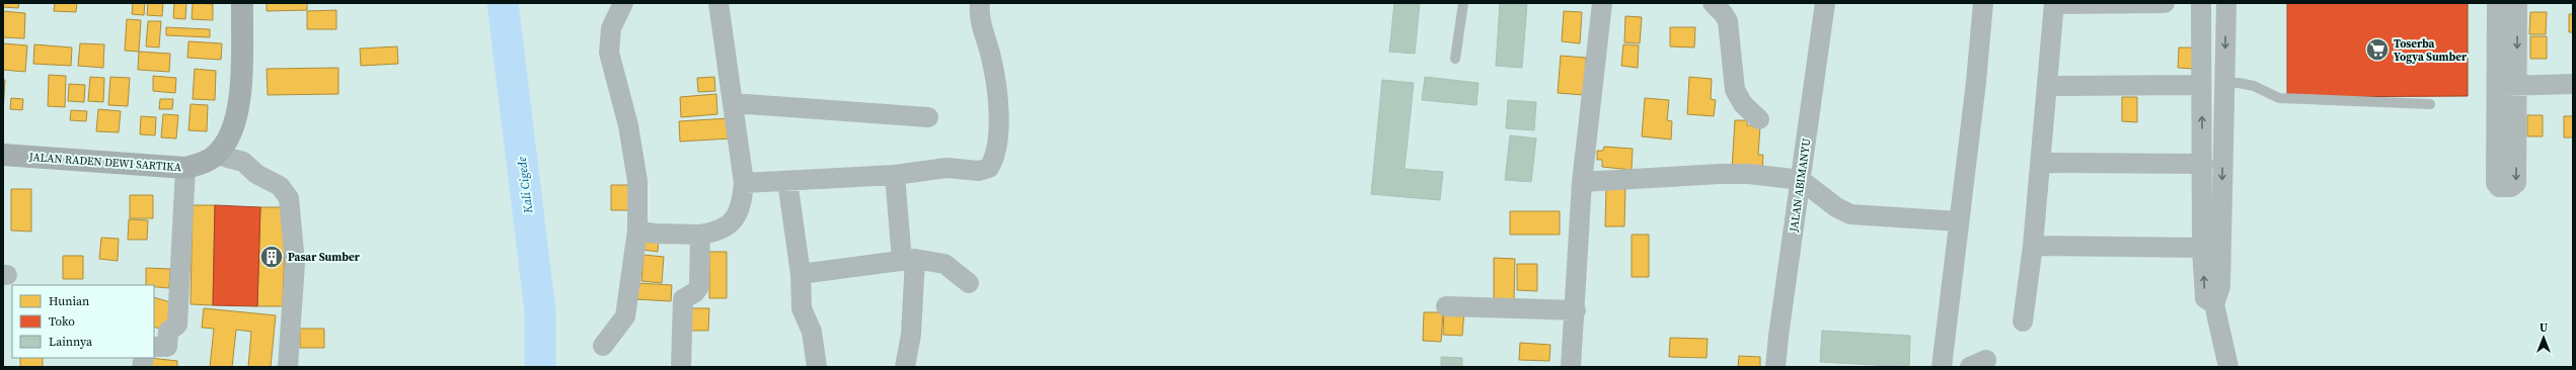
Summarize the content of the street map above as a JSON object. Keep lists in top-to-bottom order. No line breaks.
{"streets":{"street":["JALAN RADEN DEWI SARTIKA","JALAN ABIMANYU"]},"water":["Kali Cigede"],"places":{"supermarket":["Toserba Yogya Sumber"],"building":["Pasar Sumber"]},"legend":["Hunian","Toko","Lainnya"],"north":"top"}
